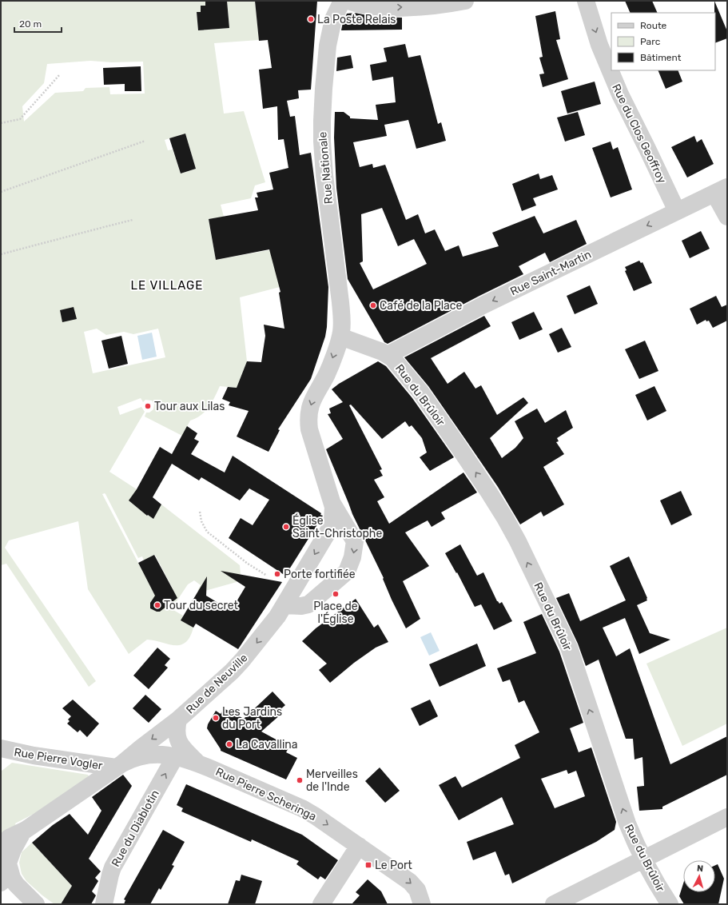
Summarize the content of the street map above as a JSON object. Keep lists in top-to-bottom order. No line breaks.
{"streets":{"street":["Rue du Clos Geoffroy","Rue Nationale","Rue Saint-Martin","Rue du Brûloir","Rue de Neuville","Rue Pierre Vogler","Rue Pierre Scheringa","Rue du Diablotin"]},"crossings":[["Rue du Clos Geoffroy","Rue Saint-Martin"],["Rue Saint-Martin","Rue du Brûloir"],["Rue de Neuville","Rue Pierre Vogler"],["Rue de Neuville","Rue Pierre Scheringa"],["Rue de Neuville","Rue du Diablotin"],["Rue Pierre Scheringa","Rue du Diablotin"]],"one_way":["Rue du Clos Geoffroy","Rue Saint-Martin","Rue du Brûloir","Rue de Neuville","Rue Pierre Scheringa","Rue du Diablotin"],"districts":["LE VILLAGE"],"places":{"other":["La Poste Relais","Café de la Place","Tour aux Lilas","Église Saint-Christophe","Porte fortifiée","Place de l'Église","Tour du secret","Les Jardins du Port","La Cavallina","Merveilles de l'Inde"],"transit":["Le Port"]},"legend":["Route","Parc","Bâtiment"],"scale_bar":"20 m","north":"top"}
